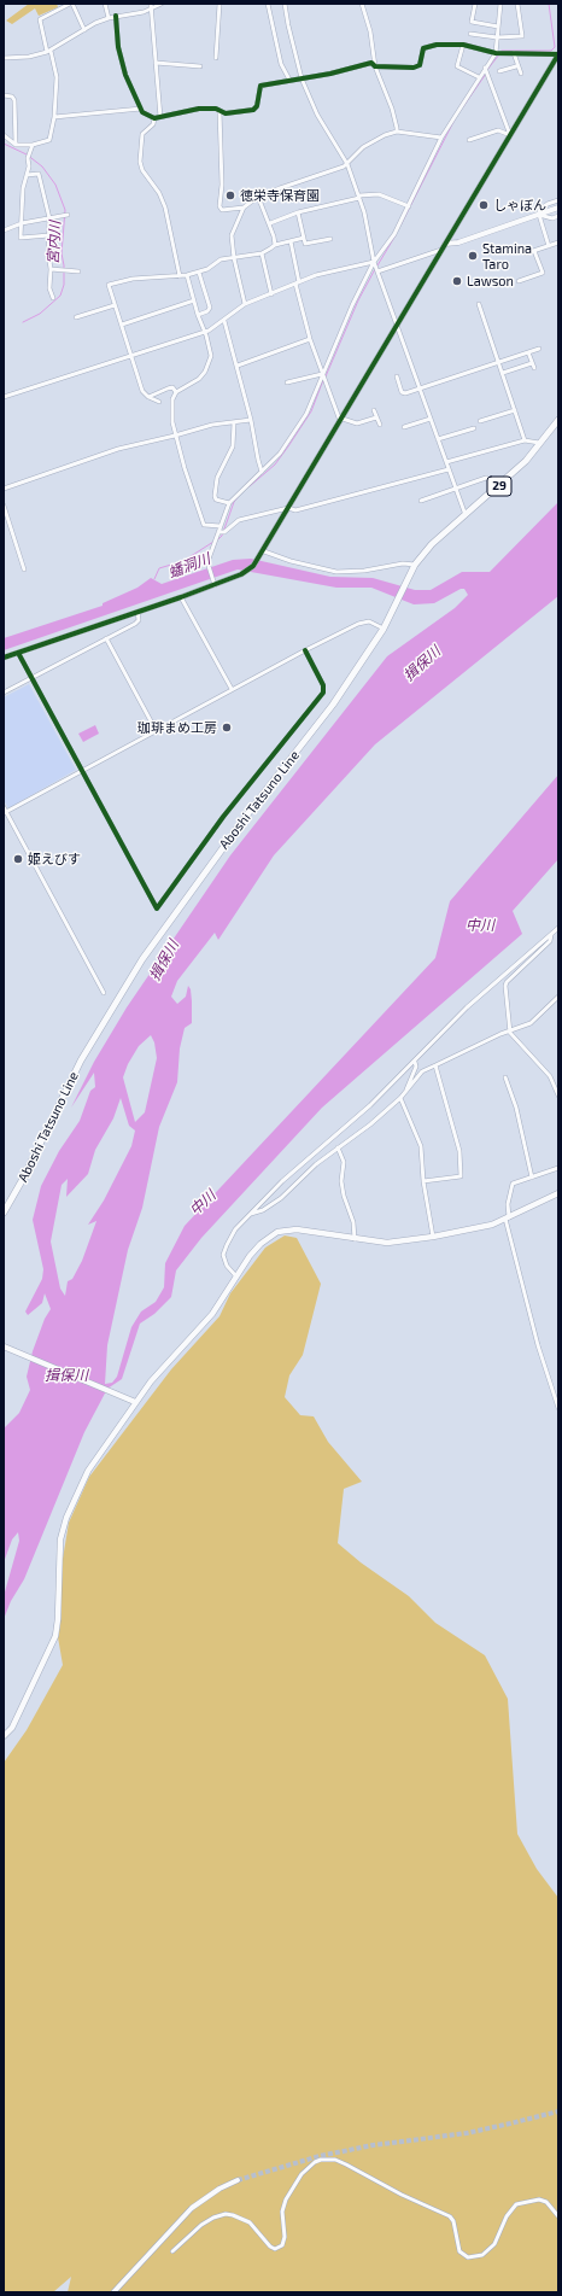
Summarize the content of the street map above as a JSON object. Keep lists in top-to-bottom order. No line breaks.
{"streets":{"main road":["29","Aboshi Tatsuno Line"]},"water":["宮内川","蟠洞川","揖保川","中川"],"places":["徳栄寺保育園","しゃぼん","Stamina Taro","Lawson","珈琲まめ工房","姫えびす"]}
